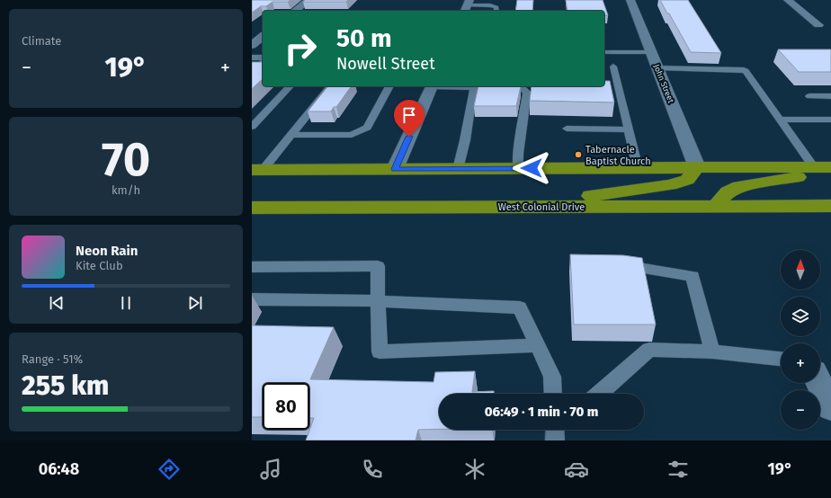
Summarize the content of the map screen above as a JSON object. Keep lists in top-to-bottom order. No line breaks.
{"streets":{"highway":["West Colonial Drive"],"street":["John Street"]},"places":["Tabernacle Baptist Church"],"north":"top","page":{"tile":["Climate",["70","km/h"],["Range · 51%","255 km"]],"turn":["50 m","Nowell Street"],"heat":["−","19°","+"],"song":["Neon Rain","Kite Club"],"map_buttons":["+","−"],"limit":"80","trip":"06:49 · 1 min · 70 m","tabs":["06:48","19°"]}}
